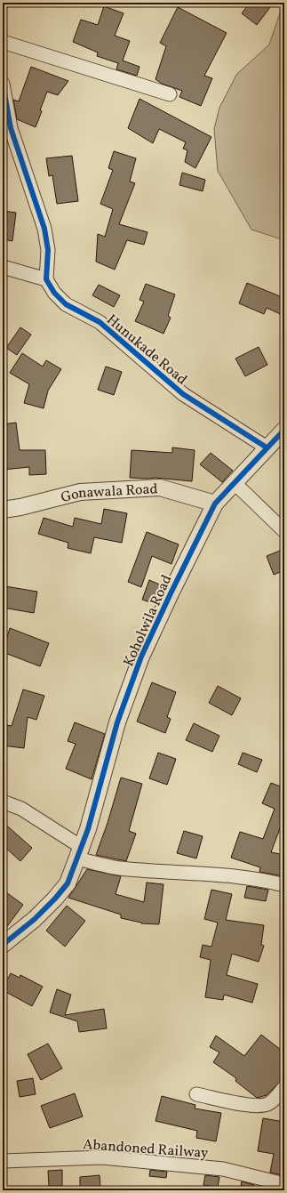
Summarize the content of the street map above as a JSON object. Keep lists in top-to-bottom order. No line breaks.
{"streets":{"street":["Hunukade Road","Gonawala Road","Koholwila Road","Abandoned Railway"]},"crossings":[["Hunukade Road","Koholwila Road"],["Gonawala Road","Koholwila Road"]]}
